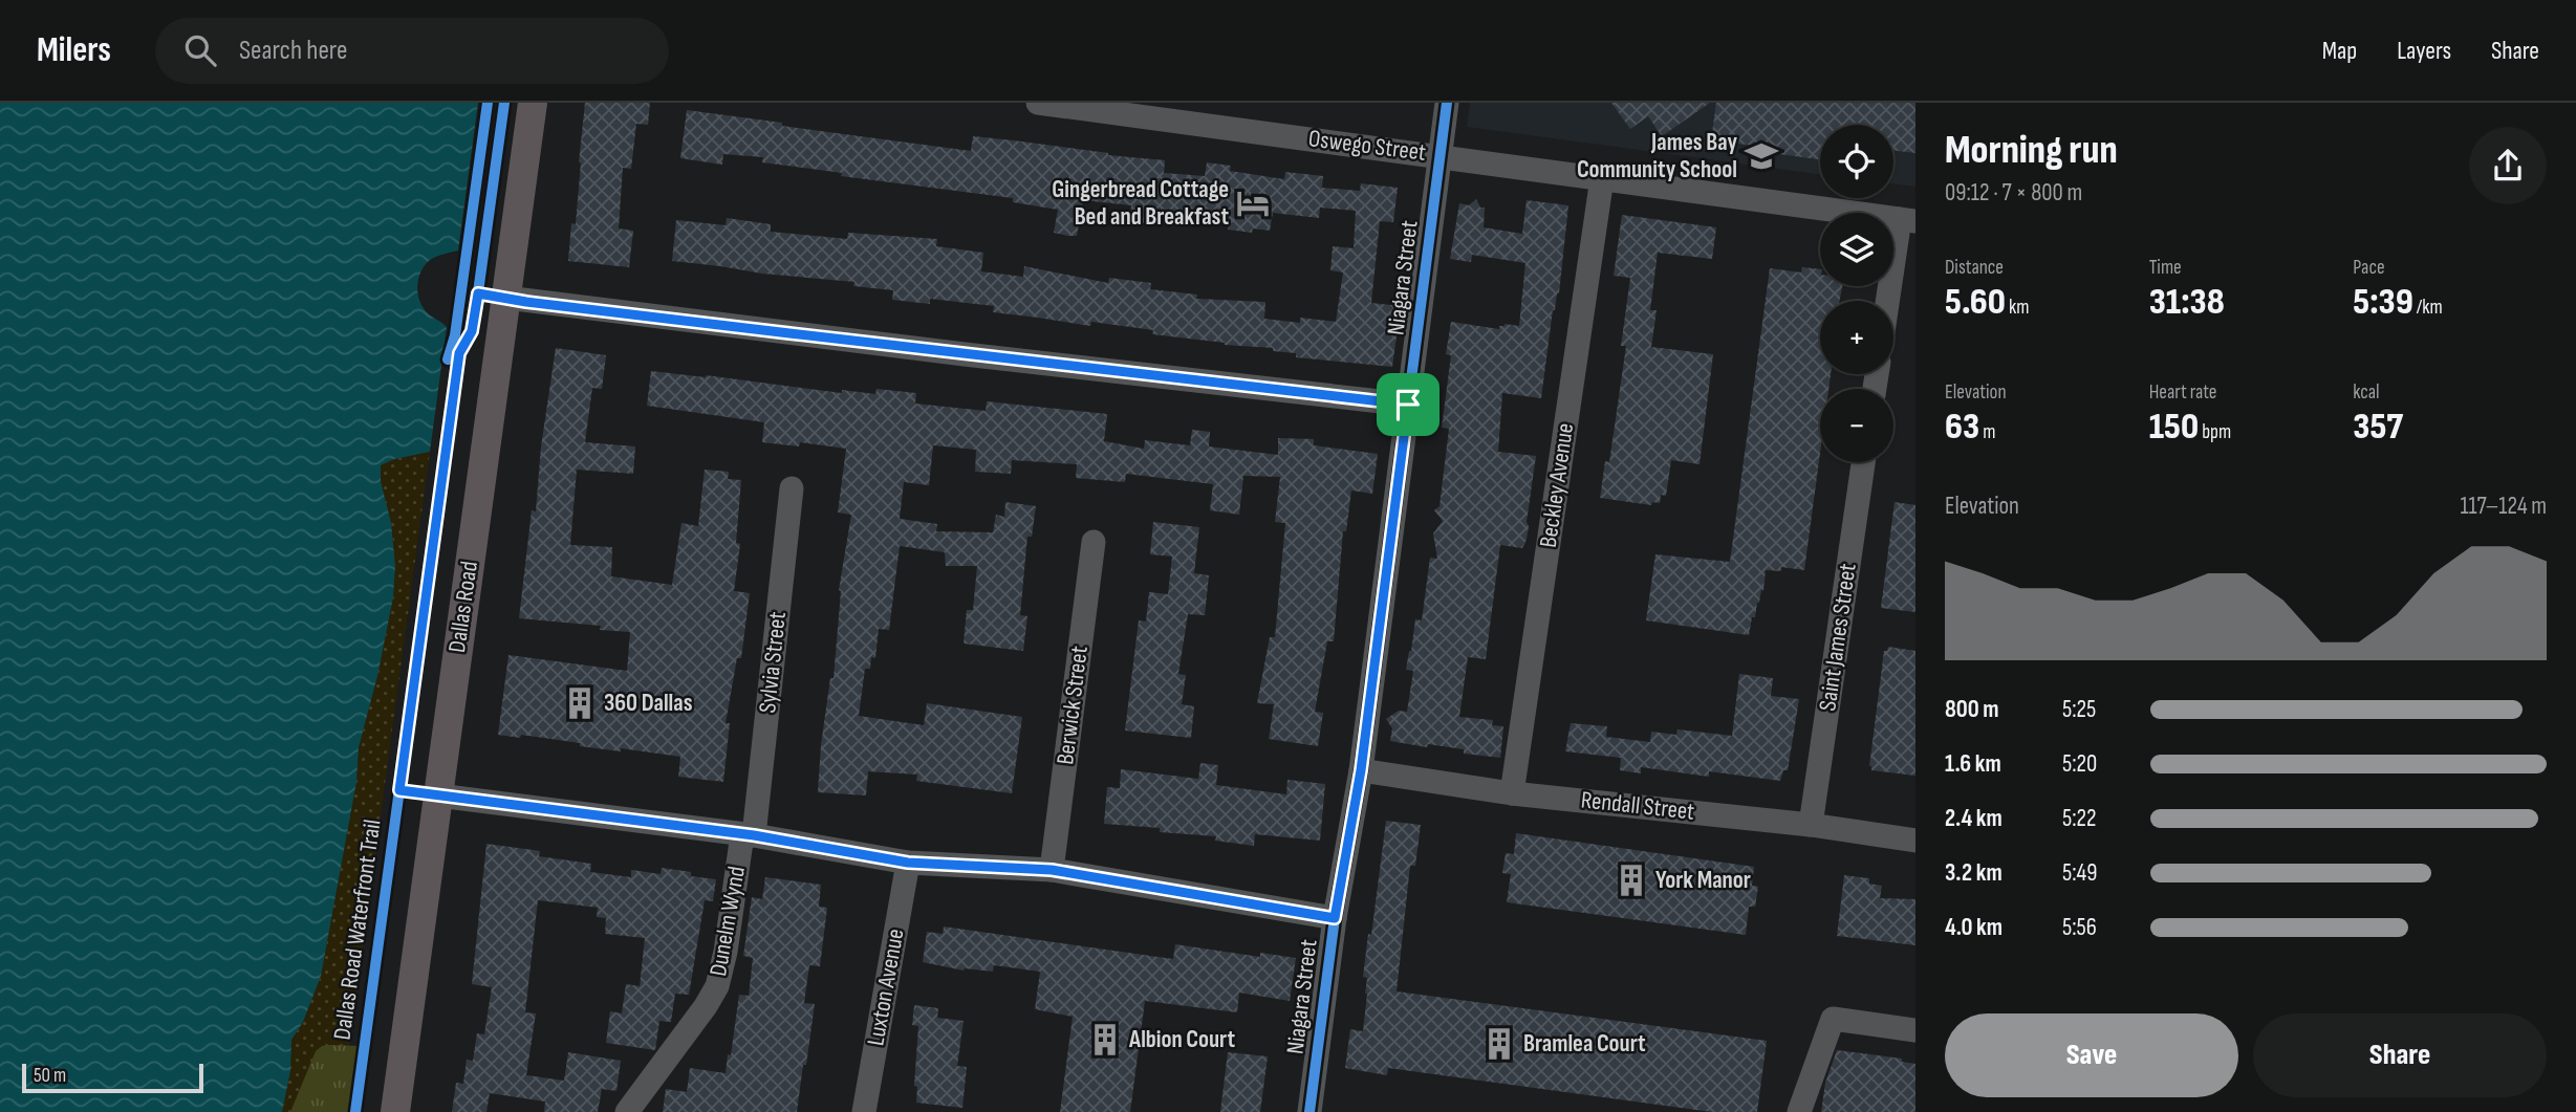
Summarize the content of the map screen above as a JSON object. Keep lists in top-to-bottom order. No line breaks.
{"streets":{"main road":["Dallas Road"],"street":["Oswego Street","Niagara Street","Beckley Avenue","Saint James Street","Sylvia Street","Berwick Street","Rendall Street","Dunelm Wynd","Luxton Avenue"],"cycle path":["Dallas Road Waterfront Trail"]},"crossings":[["Oswego Street","Niagara Street"],["Oswego Street","Beckley Avenue"],["Niagara Street","Rendall Street"],["Beckley Avenue","Rendall Street"],["Saint James Street","Rendall Street"],["Sylvia Street","Dunelm Wynd"]],"places":{"school or university":["James Bay Community School"],"hotel":["Gingerbread Cottage Bed and Breakfast"],"building":["360 Dallas","York Manor","Albion Court","Bramlea Court"]},"scale_bar":"50 m","page":{"header":"Milers","search":"Search here","nav":["Map","Layers","Share"],"heading":["Morning run","09:12 · 7 × 800 m"],"map_buttons":["+","−"],"stats":[["Distance","5.60 km"],["Time","31:38"],["Pace","5:39 /km"],["Elevation","63 m"],["Heart rate","150 bpm"],["kcal","357"]],"chart":["Elevation","117–124 m"],"list":[{"name":"800 m","note":"5:25"},{"name":"1.6 km","note":"5:20"},{"name":"2.4 km","note":"5:22"},{"name":"3.2 km","note":"5:49"},{"name":"4.0 km","note":"5:56"}],"buttons":["Save","Share"],"scale":"50 m"}}
